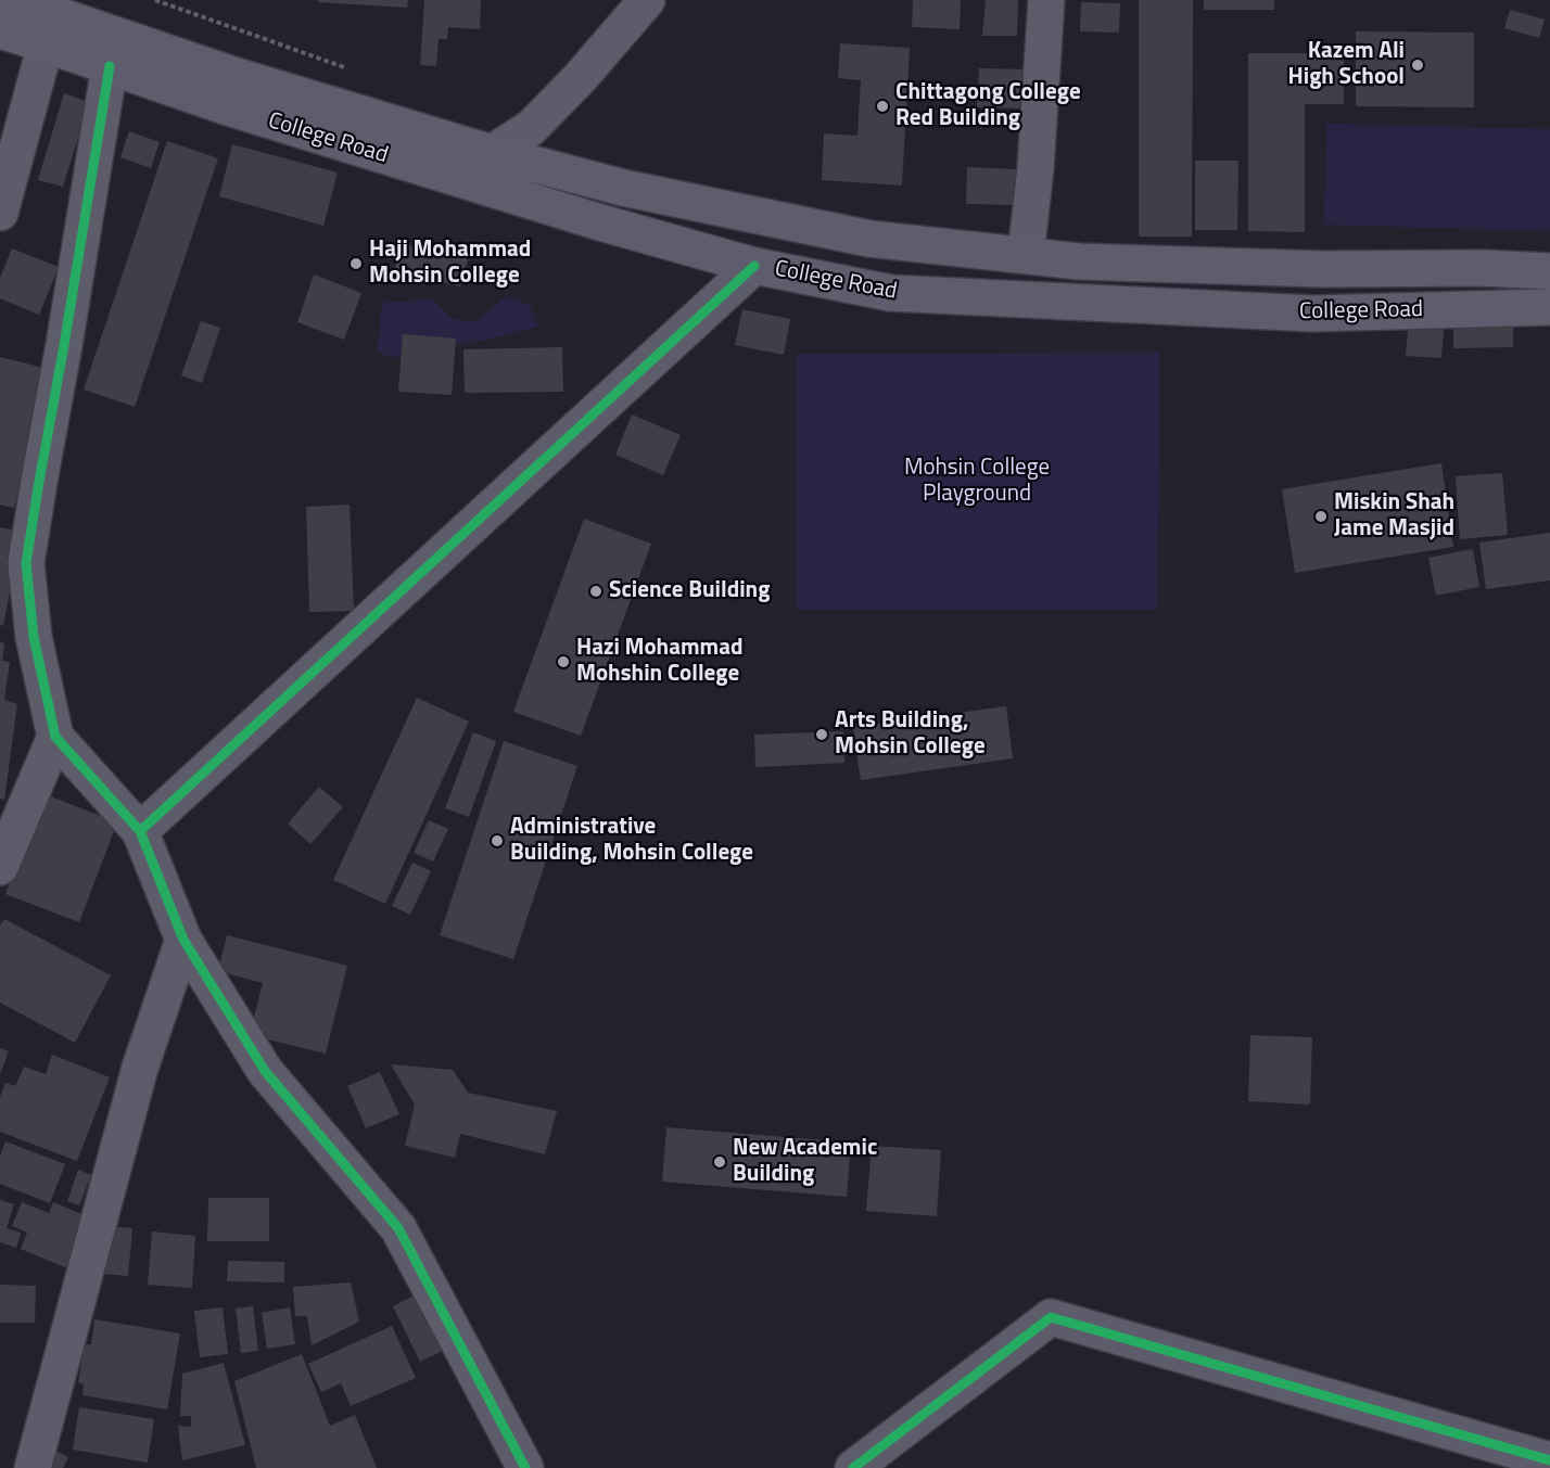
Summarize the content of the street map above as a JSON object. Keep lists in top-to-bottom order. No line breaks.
{"streets":{"main road":["College Road"]},"parks":["Mohsin College Playground"],"places":["Kazem Ali High School","Chittagong College Red Building","Haji Mohammad Mohsin College","Miskin Shah Jame Masjid","Science Building","Hazi Mohammad Mohshin College","Arts Building, Mohsin College","Administrative Building, Mohsin College","New Academic Building"]}
